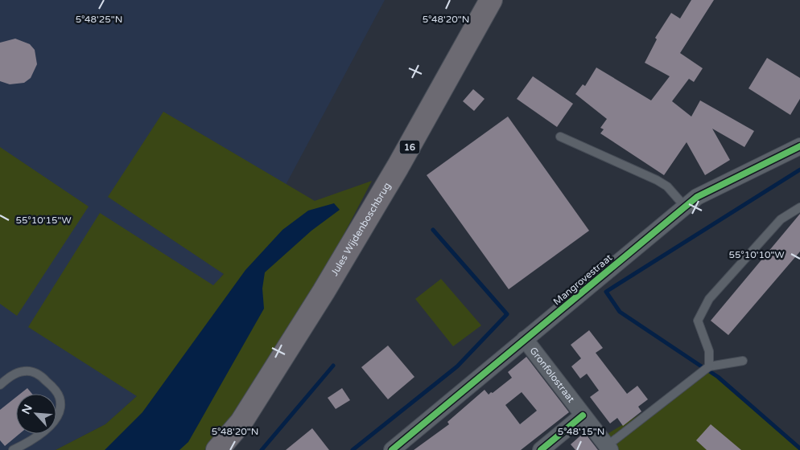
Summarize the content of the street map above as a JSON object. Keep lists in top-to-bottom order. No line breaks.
{"streets":{"main road":["16","Jules Wijdenboschbrug"],"street":["Mangrovestraat","Gronfolostraat"]},"crossings":[["Mangrovestraat","Gronfolostraat"]],"north":"top left","coordinates":["5°48'25\"N","5°48'20\"N","55°10'15\"W","55°10'10\"W","5°48'15\"N"]}
